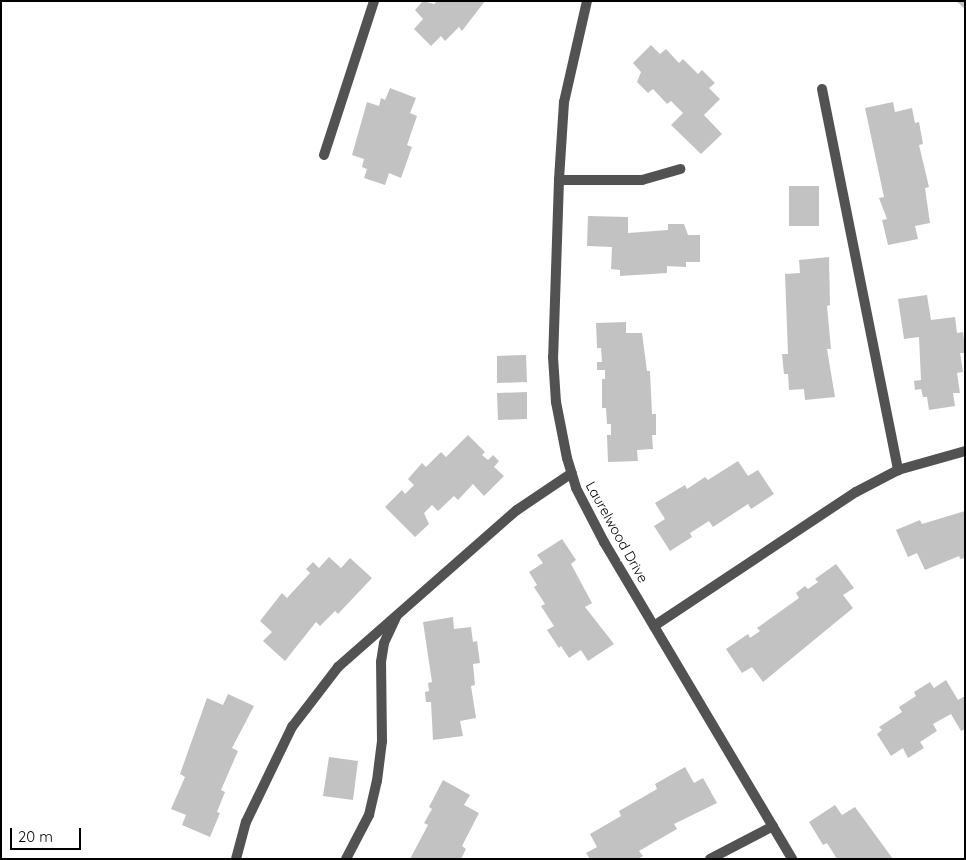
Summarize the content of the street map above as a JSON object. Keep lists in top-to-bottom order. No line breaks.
{"streets":{"street":["Laurelwood Drive"]},"scale_bar":"20 m"}
